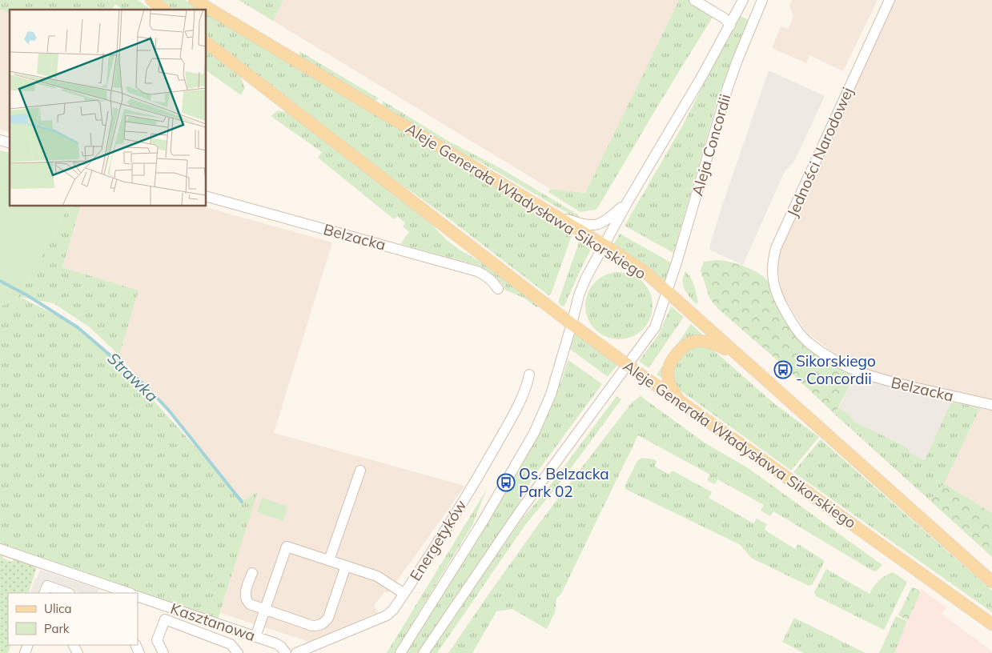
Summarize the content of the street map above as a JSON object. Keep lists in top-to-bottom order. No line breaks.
{"streets":{"main road":["Aleje Generała Władysława Sikorskiego"],"street":["Aleja Concordii","Jedności Narodowej","Belzacka","Energetyków","Kasztanowa"]},"crossings":[["Aleja Concordii","Aleje Generała Władysława Sikorskiego"],["Jedności Narodowej","Belzacka"]],"water":["Strawka"],"places":{"bus stop":["Sikorskiego - Concordii","Os. Belzacka Park 02"]},"legend":["Ulica","Park"]}
